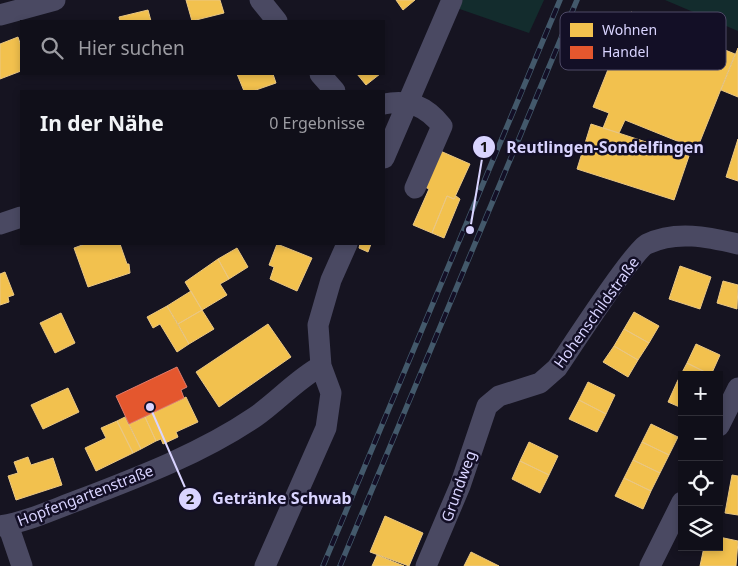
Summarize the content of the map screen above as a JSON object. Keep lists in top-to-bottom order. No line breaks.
{"streets":{"street":["Hohenschildstraße","Grundweg","Hopfengartenstraße"]},"crossings":[["Hohenschildstraße","Grundweg"]],"places":["Reutlingen-Sondelfingen","Getränke Schwab"],"legend":["Wohnen","Handel"],"page":{"search":"Hier suchen","heading":["In der Nähe","0 Ergebnisse"],"map_buttons":["+","−"]}}
